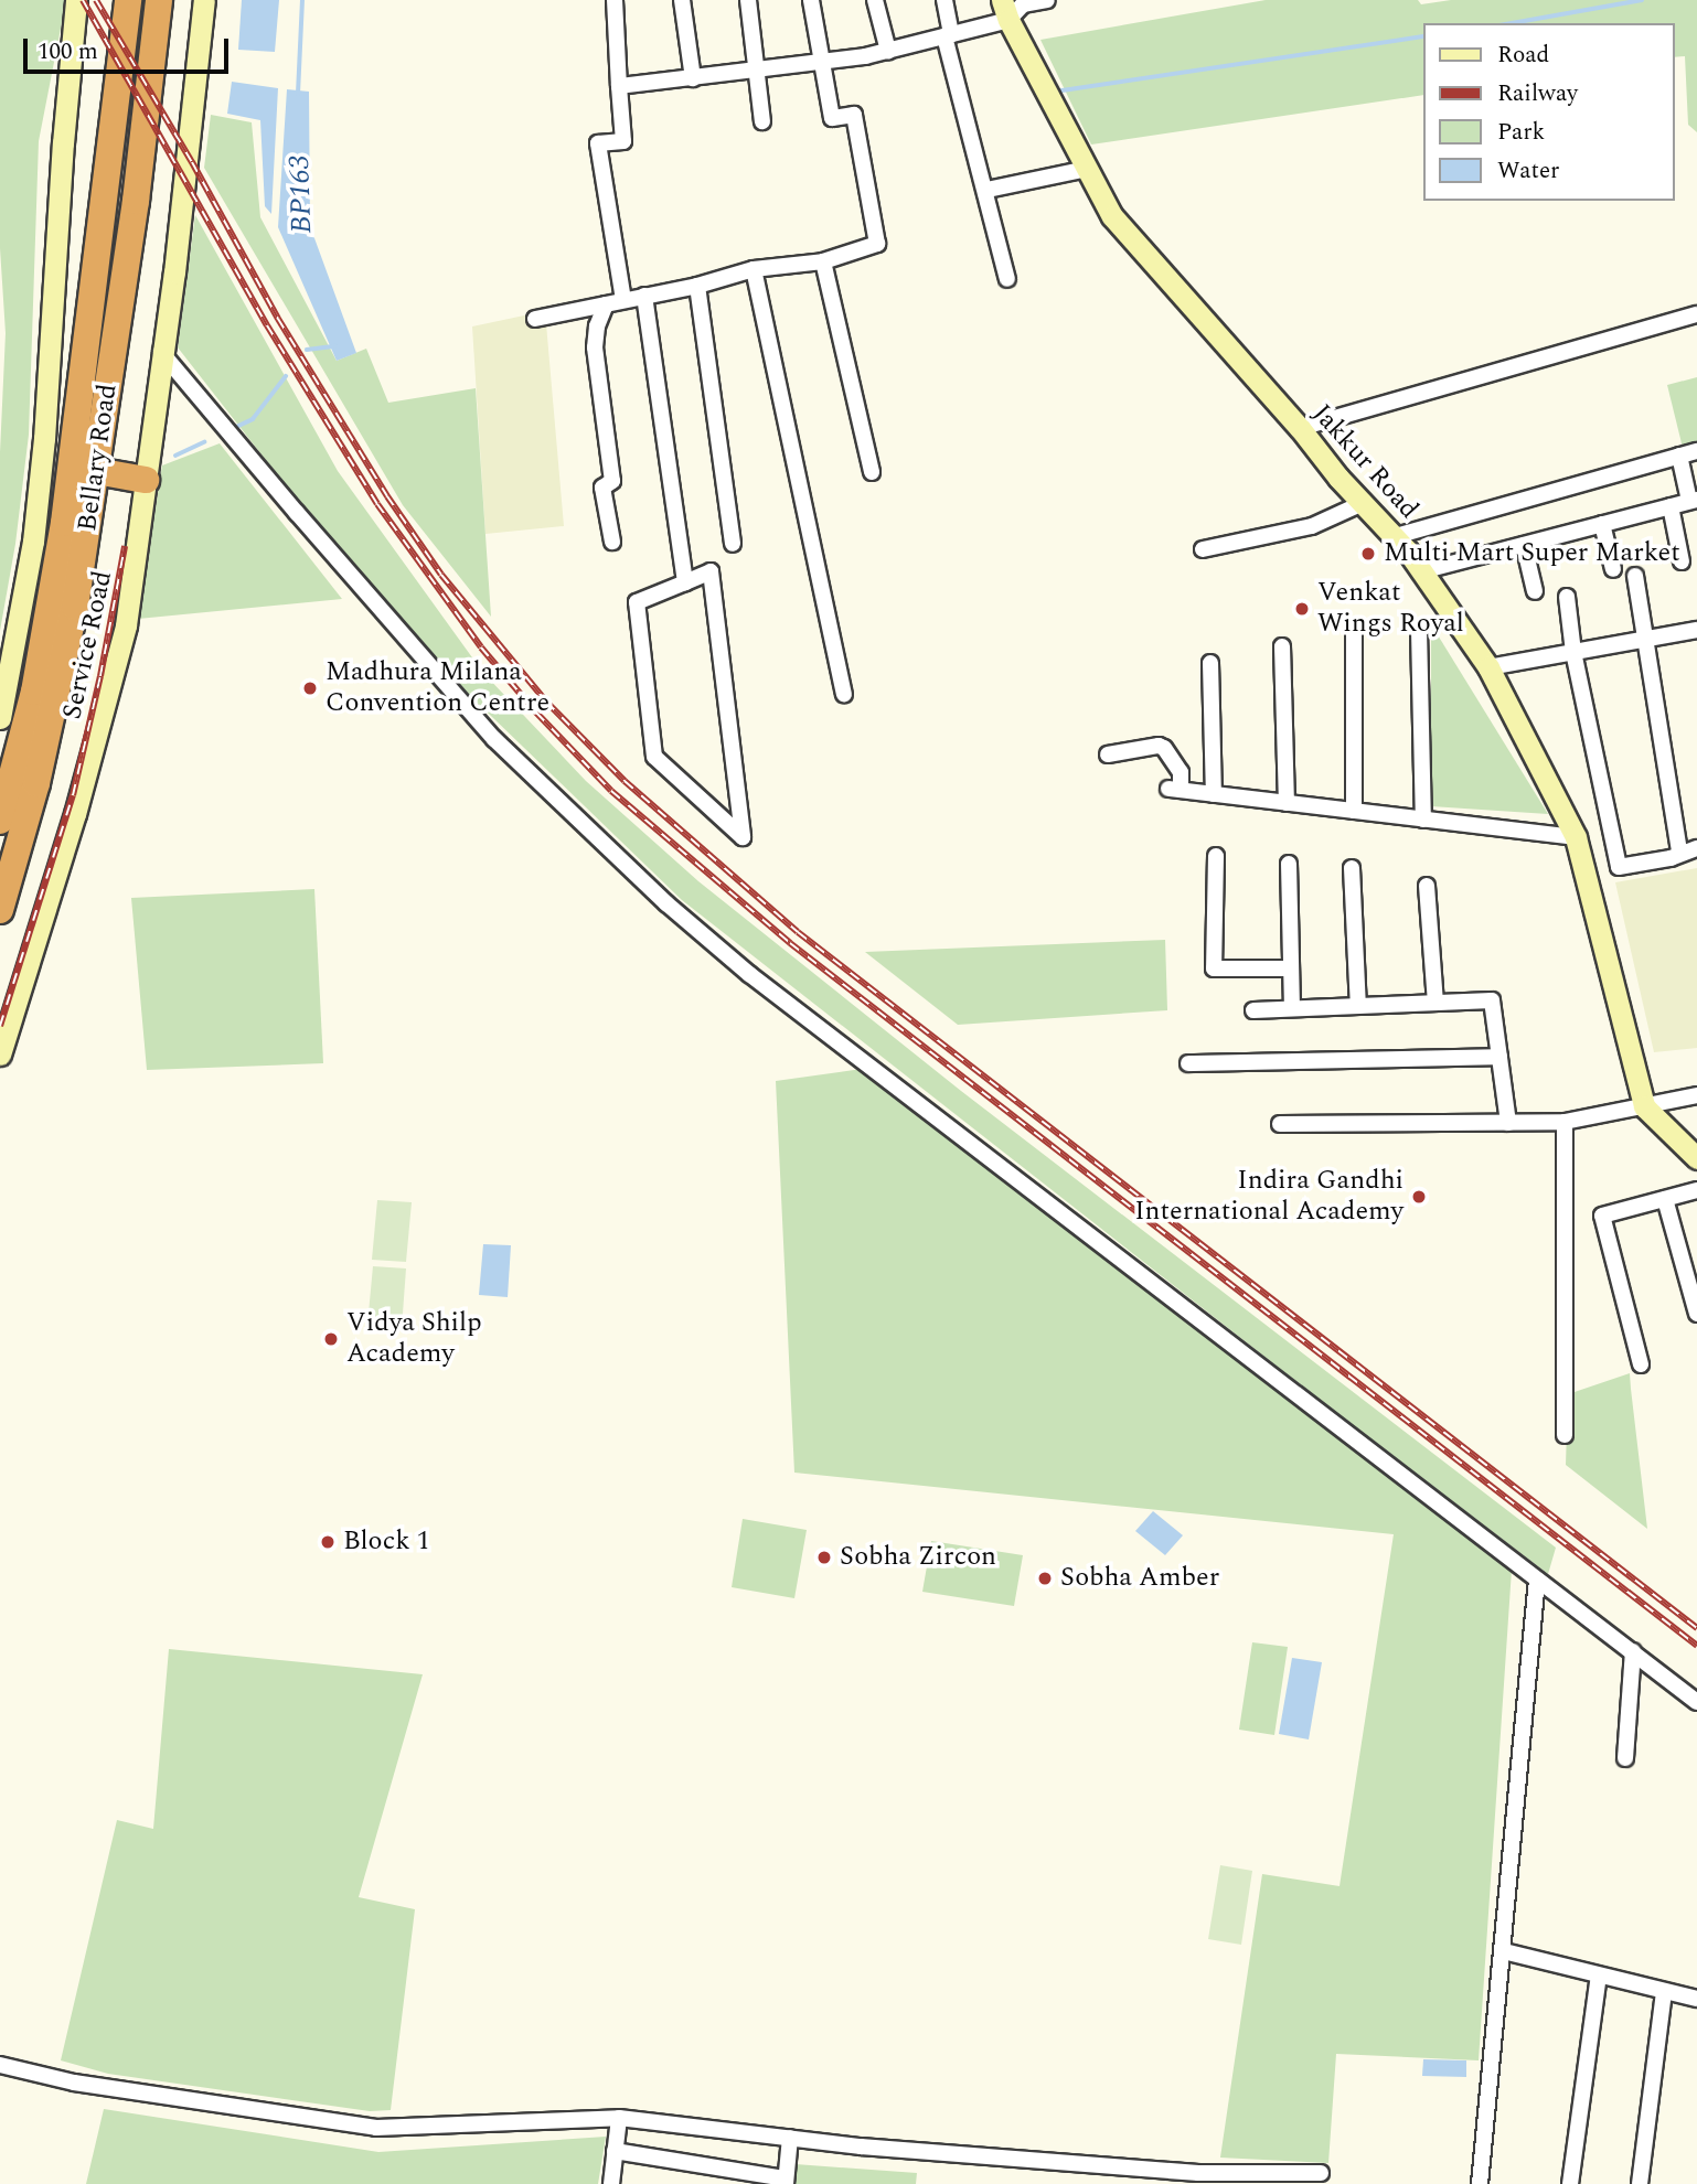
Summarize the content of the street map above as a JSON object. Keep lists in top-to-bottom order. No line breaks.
{"streets":{"highway":["Bellary Road"],"main road":["Jakkur Road","Service Road"]},"water":["BP163"],"places":["Multi Mart Super Market","Venkat Wings Royal","Madhura Milana Convention Centre","Indira Gandhi International Academy","Vidya Shilp Academy","Block 1","Sobha Zircon","Sobha Amber"],"legend":["Road","Railway","Park","Water"],"scale_bar":"100 m"}
